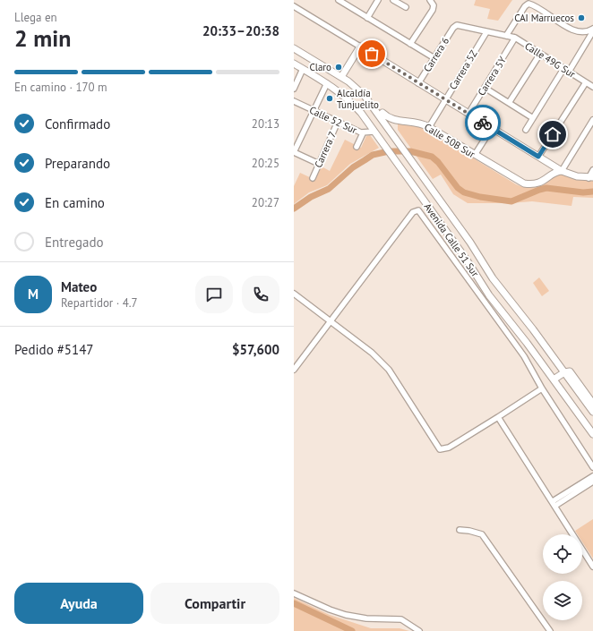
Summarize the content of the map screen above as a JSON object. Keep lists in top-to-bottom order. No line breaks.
{"streets":{"main road":["Calle 50B Sur","Avenida Calle 51 Sur"],"street":["Carrera 6","Calle 49G Sur","Carrera 5Z","Carrera 5Y","Calle 52 Sur","Carrera 7"]},"crossings":[["Carrera 6","Calle 49G Sur"],["Calle 49G Sur","Carrera 5Z"],["Calle 49G Sur","Carrera 5Y"],["Carrera 5Z","Calle 50B Sur"],["Calle 52 Sur","Carrera 7"],["Calle 52 Sur","Avenida Calle 51 Sur"],["Calle 50B Sur","Avenida Calle 51 Sur"]],"places":["CAI Marruecos","Claro","Alcaldía Tunjuelito"],"page":{"heading":["2 min","Llega en","20:33–20:38"],"panel":["Mateo","Repartidor · 4.7","Pedido #5147","$57,600"],"bar":"En camino · 170 m","list":[["Confirmado","20:13"],["Preparando","20:25"],["En camino","20:27"],"Entregado"],"round":"M","buttons":["Ayuda","Compartir"]}}
